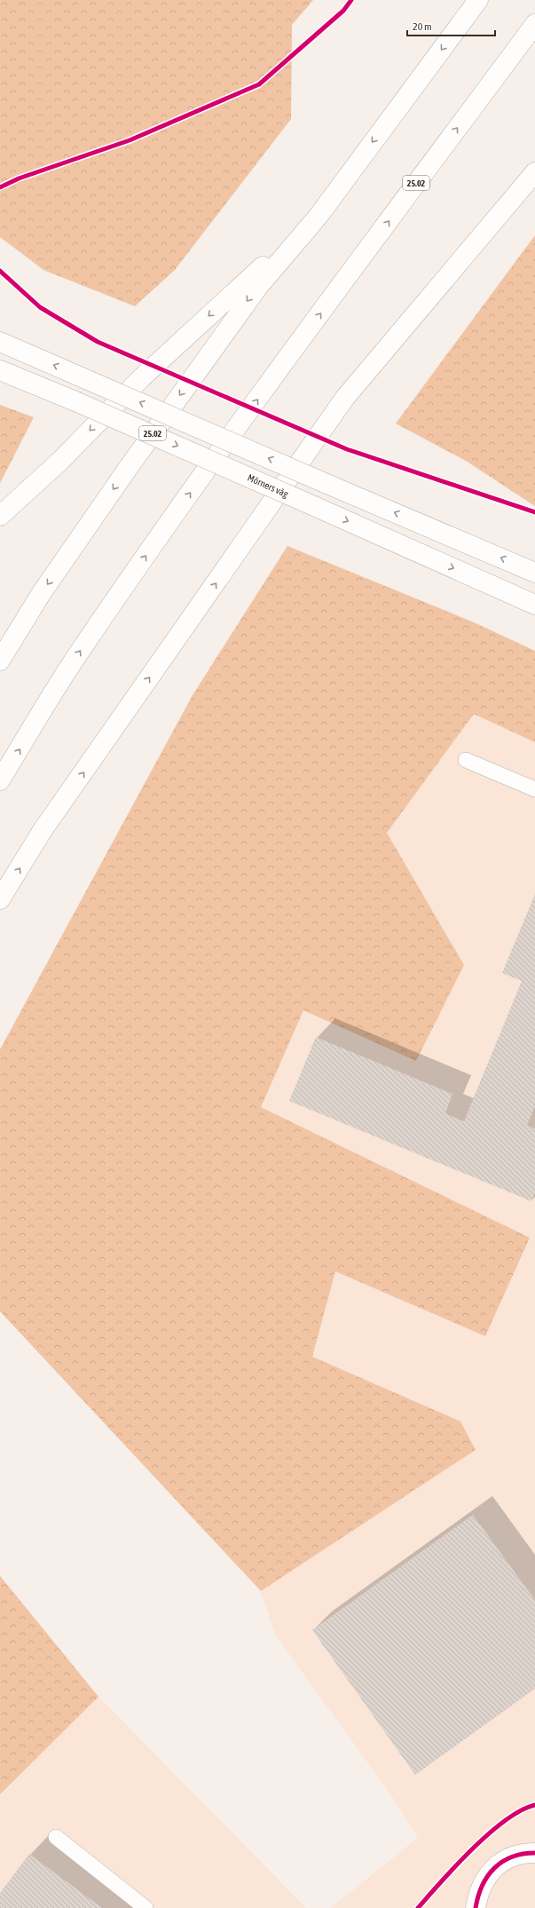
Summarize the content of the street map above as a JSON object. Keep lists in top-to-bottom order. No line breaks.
{"streets":{"main road":["25.02","Mörners väg"]},"scale_bar":"20 m"}
